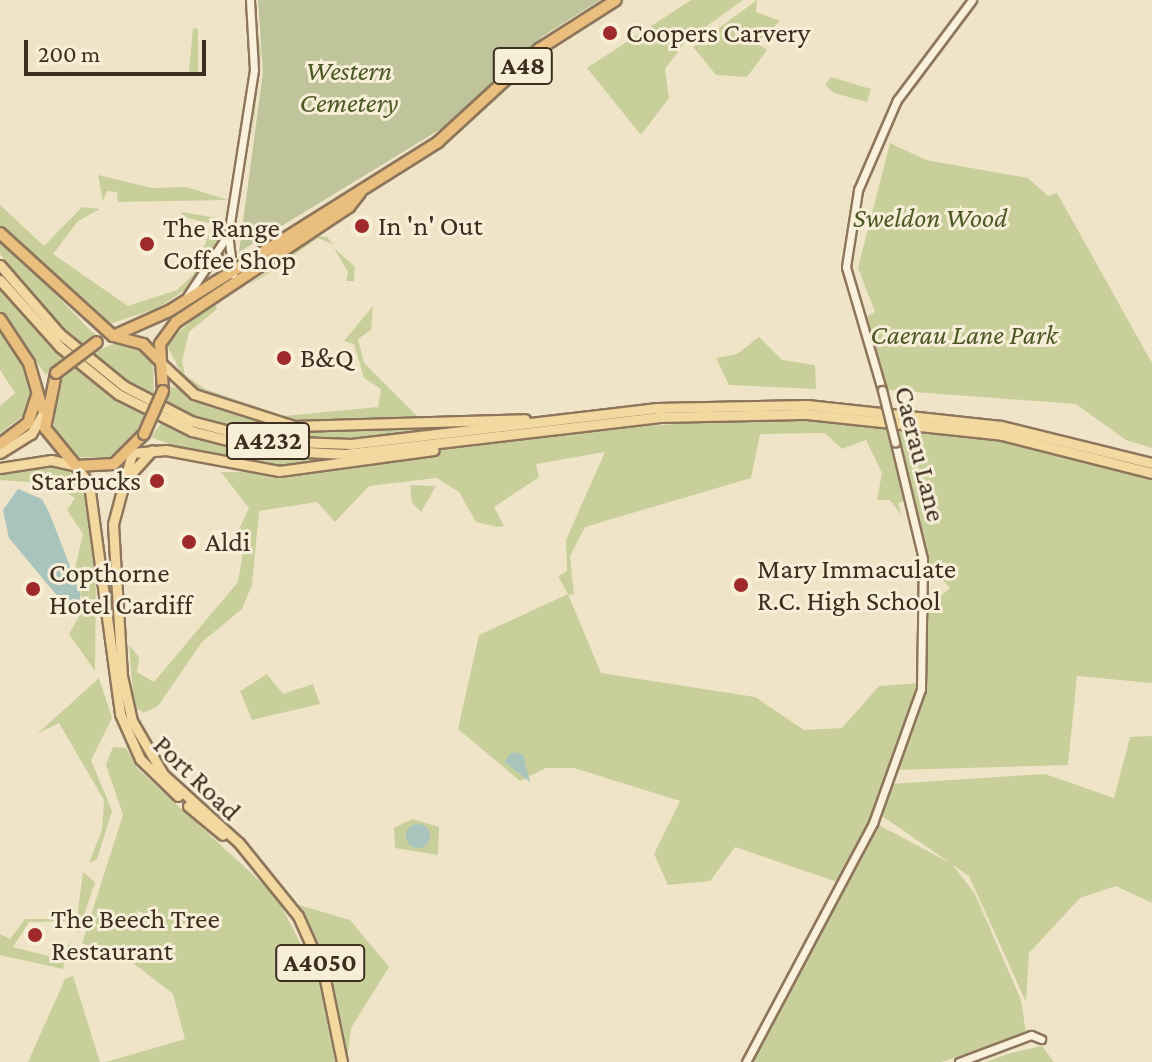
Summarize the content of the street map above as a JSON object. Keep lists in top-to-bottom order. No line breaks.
{"streets":{"highway":["A48"],"main road":["A4232","Port Road","A4050"],"street":["Caerau Lane"]},"crossings":[["A48","Port Road"]],"parks":["Western Cemetery","Sweldon Wood","Caerau Lane Park"],"places":["Coopers Carvery","In 'n' Out","The Range Coffee Shop","B&Q","Starbucks","Aldi","Mary Immaculate R.C. High School","Copthorne Hotel Cardiff","The Beech Tree Restaurant"],"scale_bar":"200 m"}
